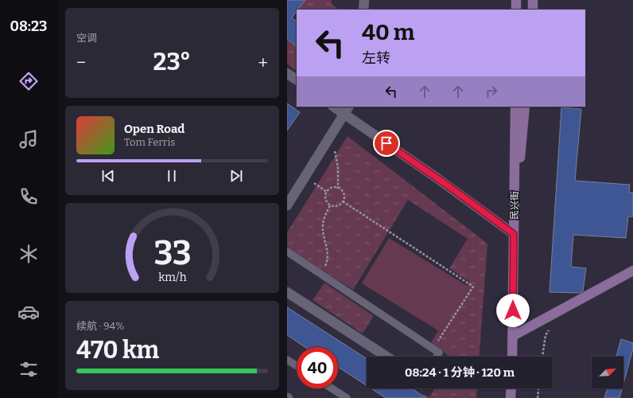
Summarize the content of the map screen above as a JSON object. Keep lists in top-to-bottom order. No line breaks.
{"streets":{"street":["民兴街"]},"north":"top right","page":{"tabs":"08:23","tile":["空调",["续航 · 94%","470 km"]],"turn":["40 m","左转"],"heat":["−","23°","+"],"song":["Open Road","Tom Ferris"],"limit":"40","trip":"08:24 · 1 分钟 · 120 m","gauge":["33","km/h"]}}
